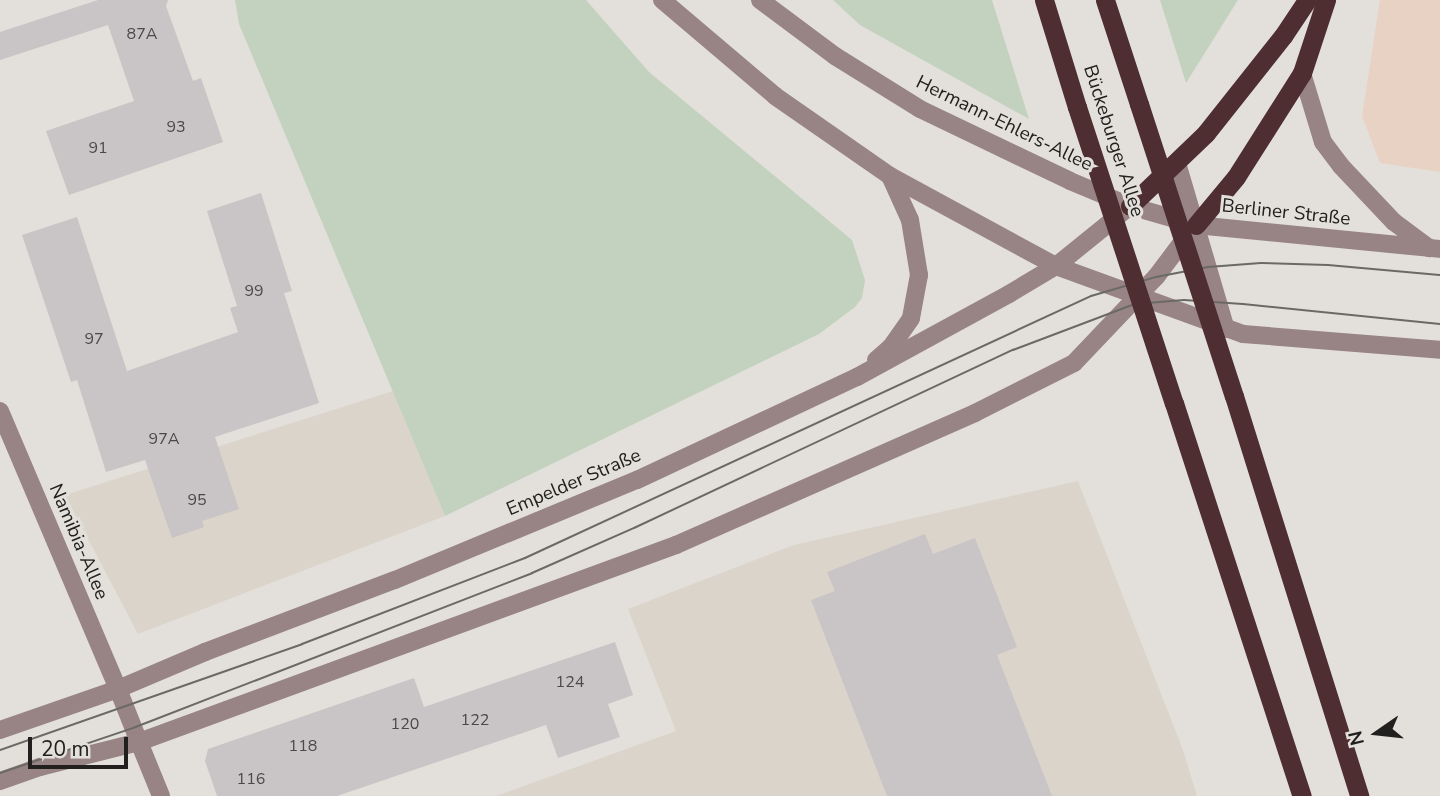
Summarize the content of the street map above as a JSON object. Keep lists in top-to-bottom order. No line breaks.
{"streets":{"highway":["Bückeburger Allee"],"street":["Hermann-Ehlers-Allee","Berliner Straße","Empelder Straße","Namibia-Allee"]},"crossings":[["Hermann-Ehlers-Allee","Berliner Straße"],["Hermann-Ehlers-Allee","Empelder Straße"],["Berliner Straße","Empelder Straße"],["Empelder Straße","Namibia-Allee"]],"house_numbers":["87A","93","91","99","97","97A","95","124","122","120","118","116"],"scale_bar":"20 m","north":"left"}
